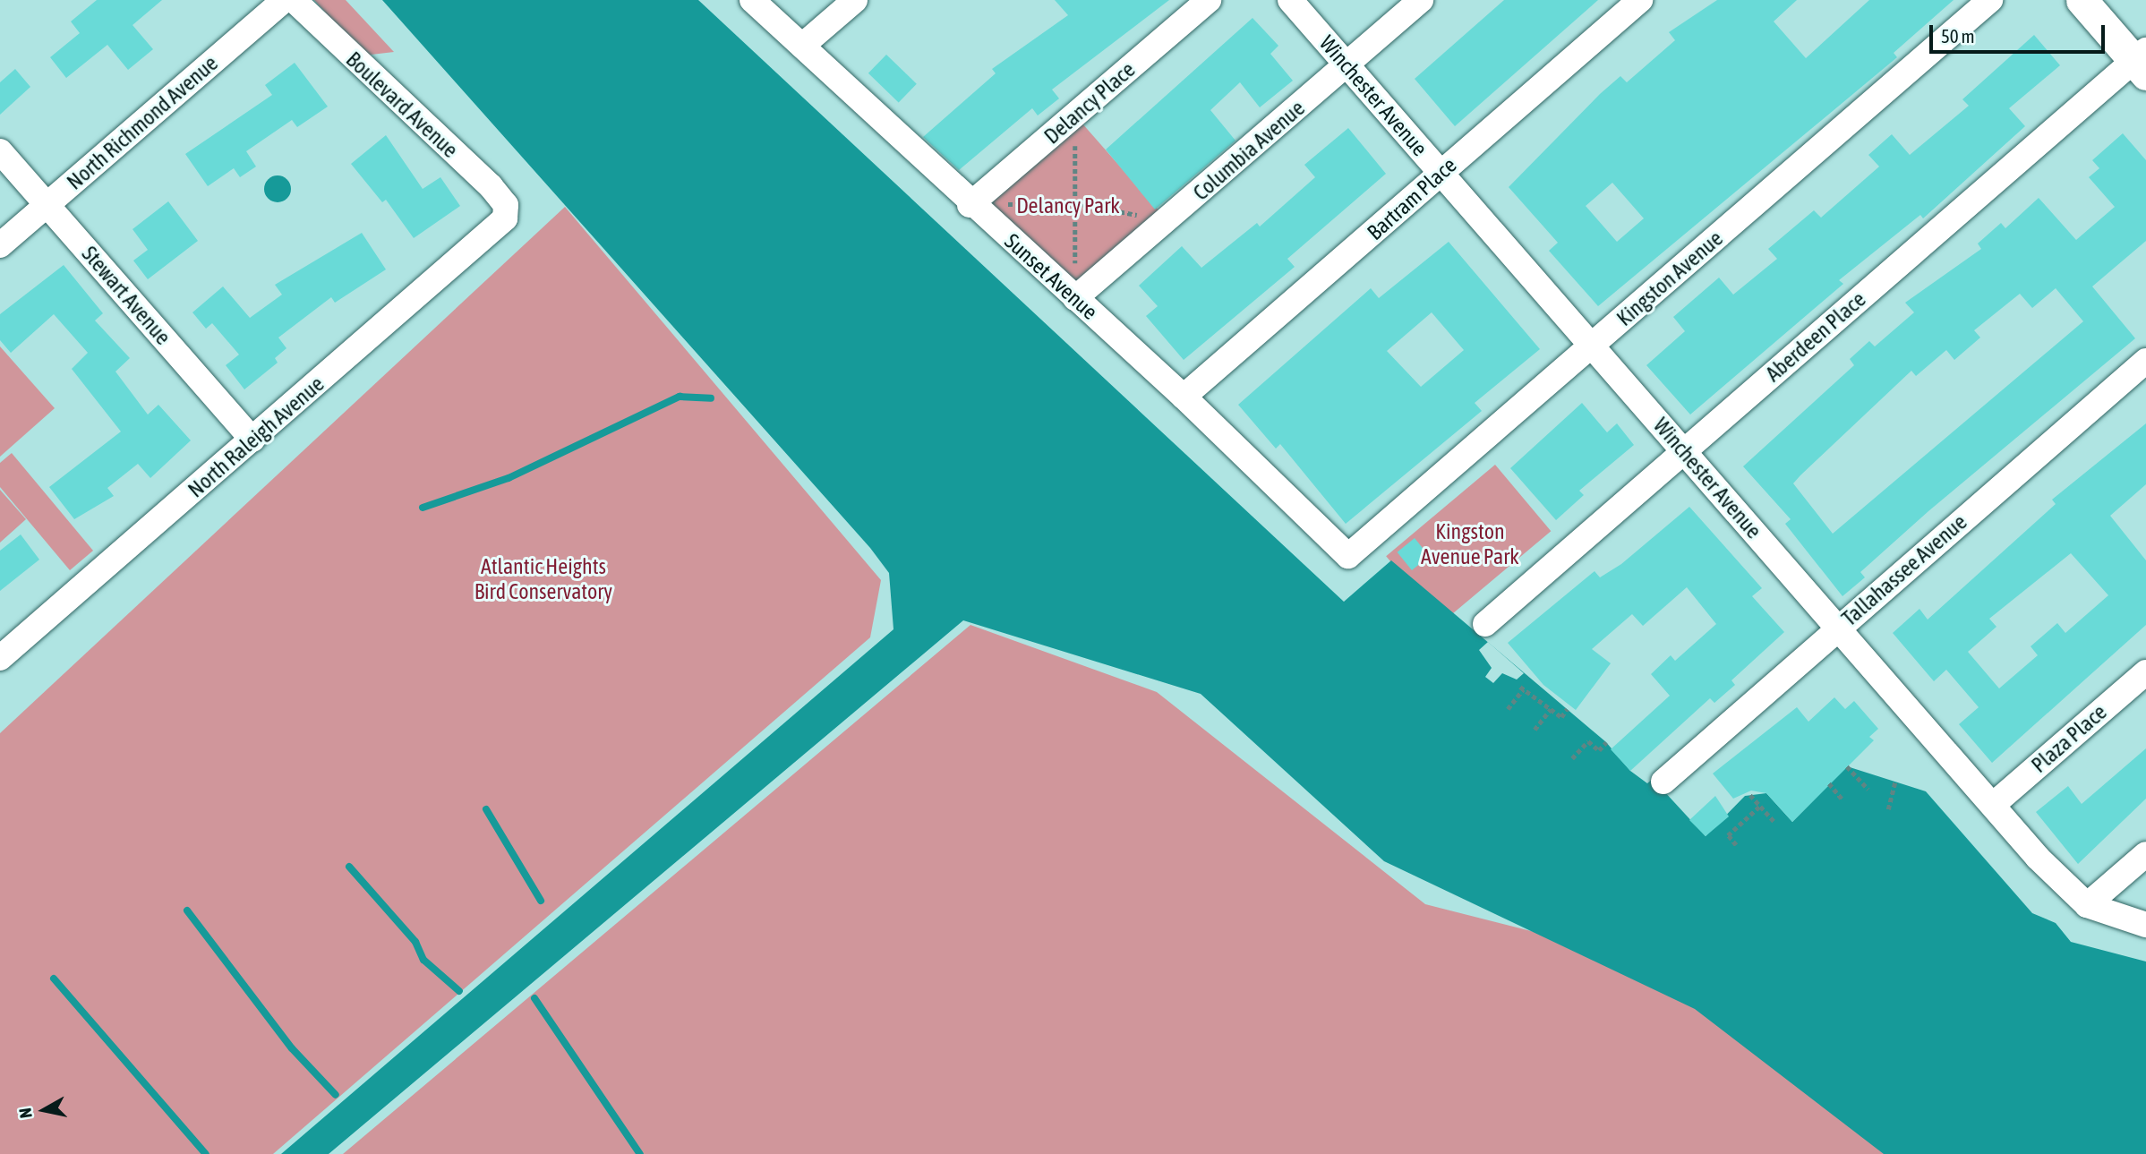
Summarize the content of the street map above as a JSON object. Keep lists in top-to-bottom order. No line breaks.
{"streets":{"street":["Winchester Avenue","Delancy Place","Boulevard Avenue","North Richmond Avenue","Columbia Avenue","Bartram Place","Sunset Avenue","Kingston Avenue","Stewart Avenue","Aberdeen Place","North Raleigh Avenue","Tallahassee Avenue","Plaza Place"]},"crossings":[["Winchester Avenue","Columbia Avenue"],["Winchester Avenue","Bartram Place"],["Winchester Avenue","Kingston Avenue"],["Winchester Avenue","Aberdeen Place"],["Winchester Avenue","Tallahassee Avenue"],["Winchester Avenue","Plaza Place"],["Delancy Place","Sunset Avenue"],["Boulevard Avenue","North Raleigh Avenue"],["North Richmond Avenue","Stewart Avenue"],["Columbia Avenue","Sunset Avenue"],["Bartram Place","Sunset Avenue"],["Sunset Avenue","Kingston Avenue"],["Stewart Avenue","North Raleigh Avenue"]],"parks":["Delancy Park","Kingston Avenue Park","Atlantic Heights Bird Conservatory"],"scale_bar":"50 m","north":"left"}
